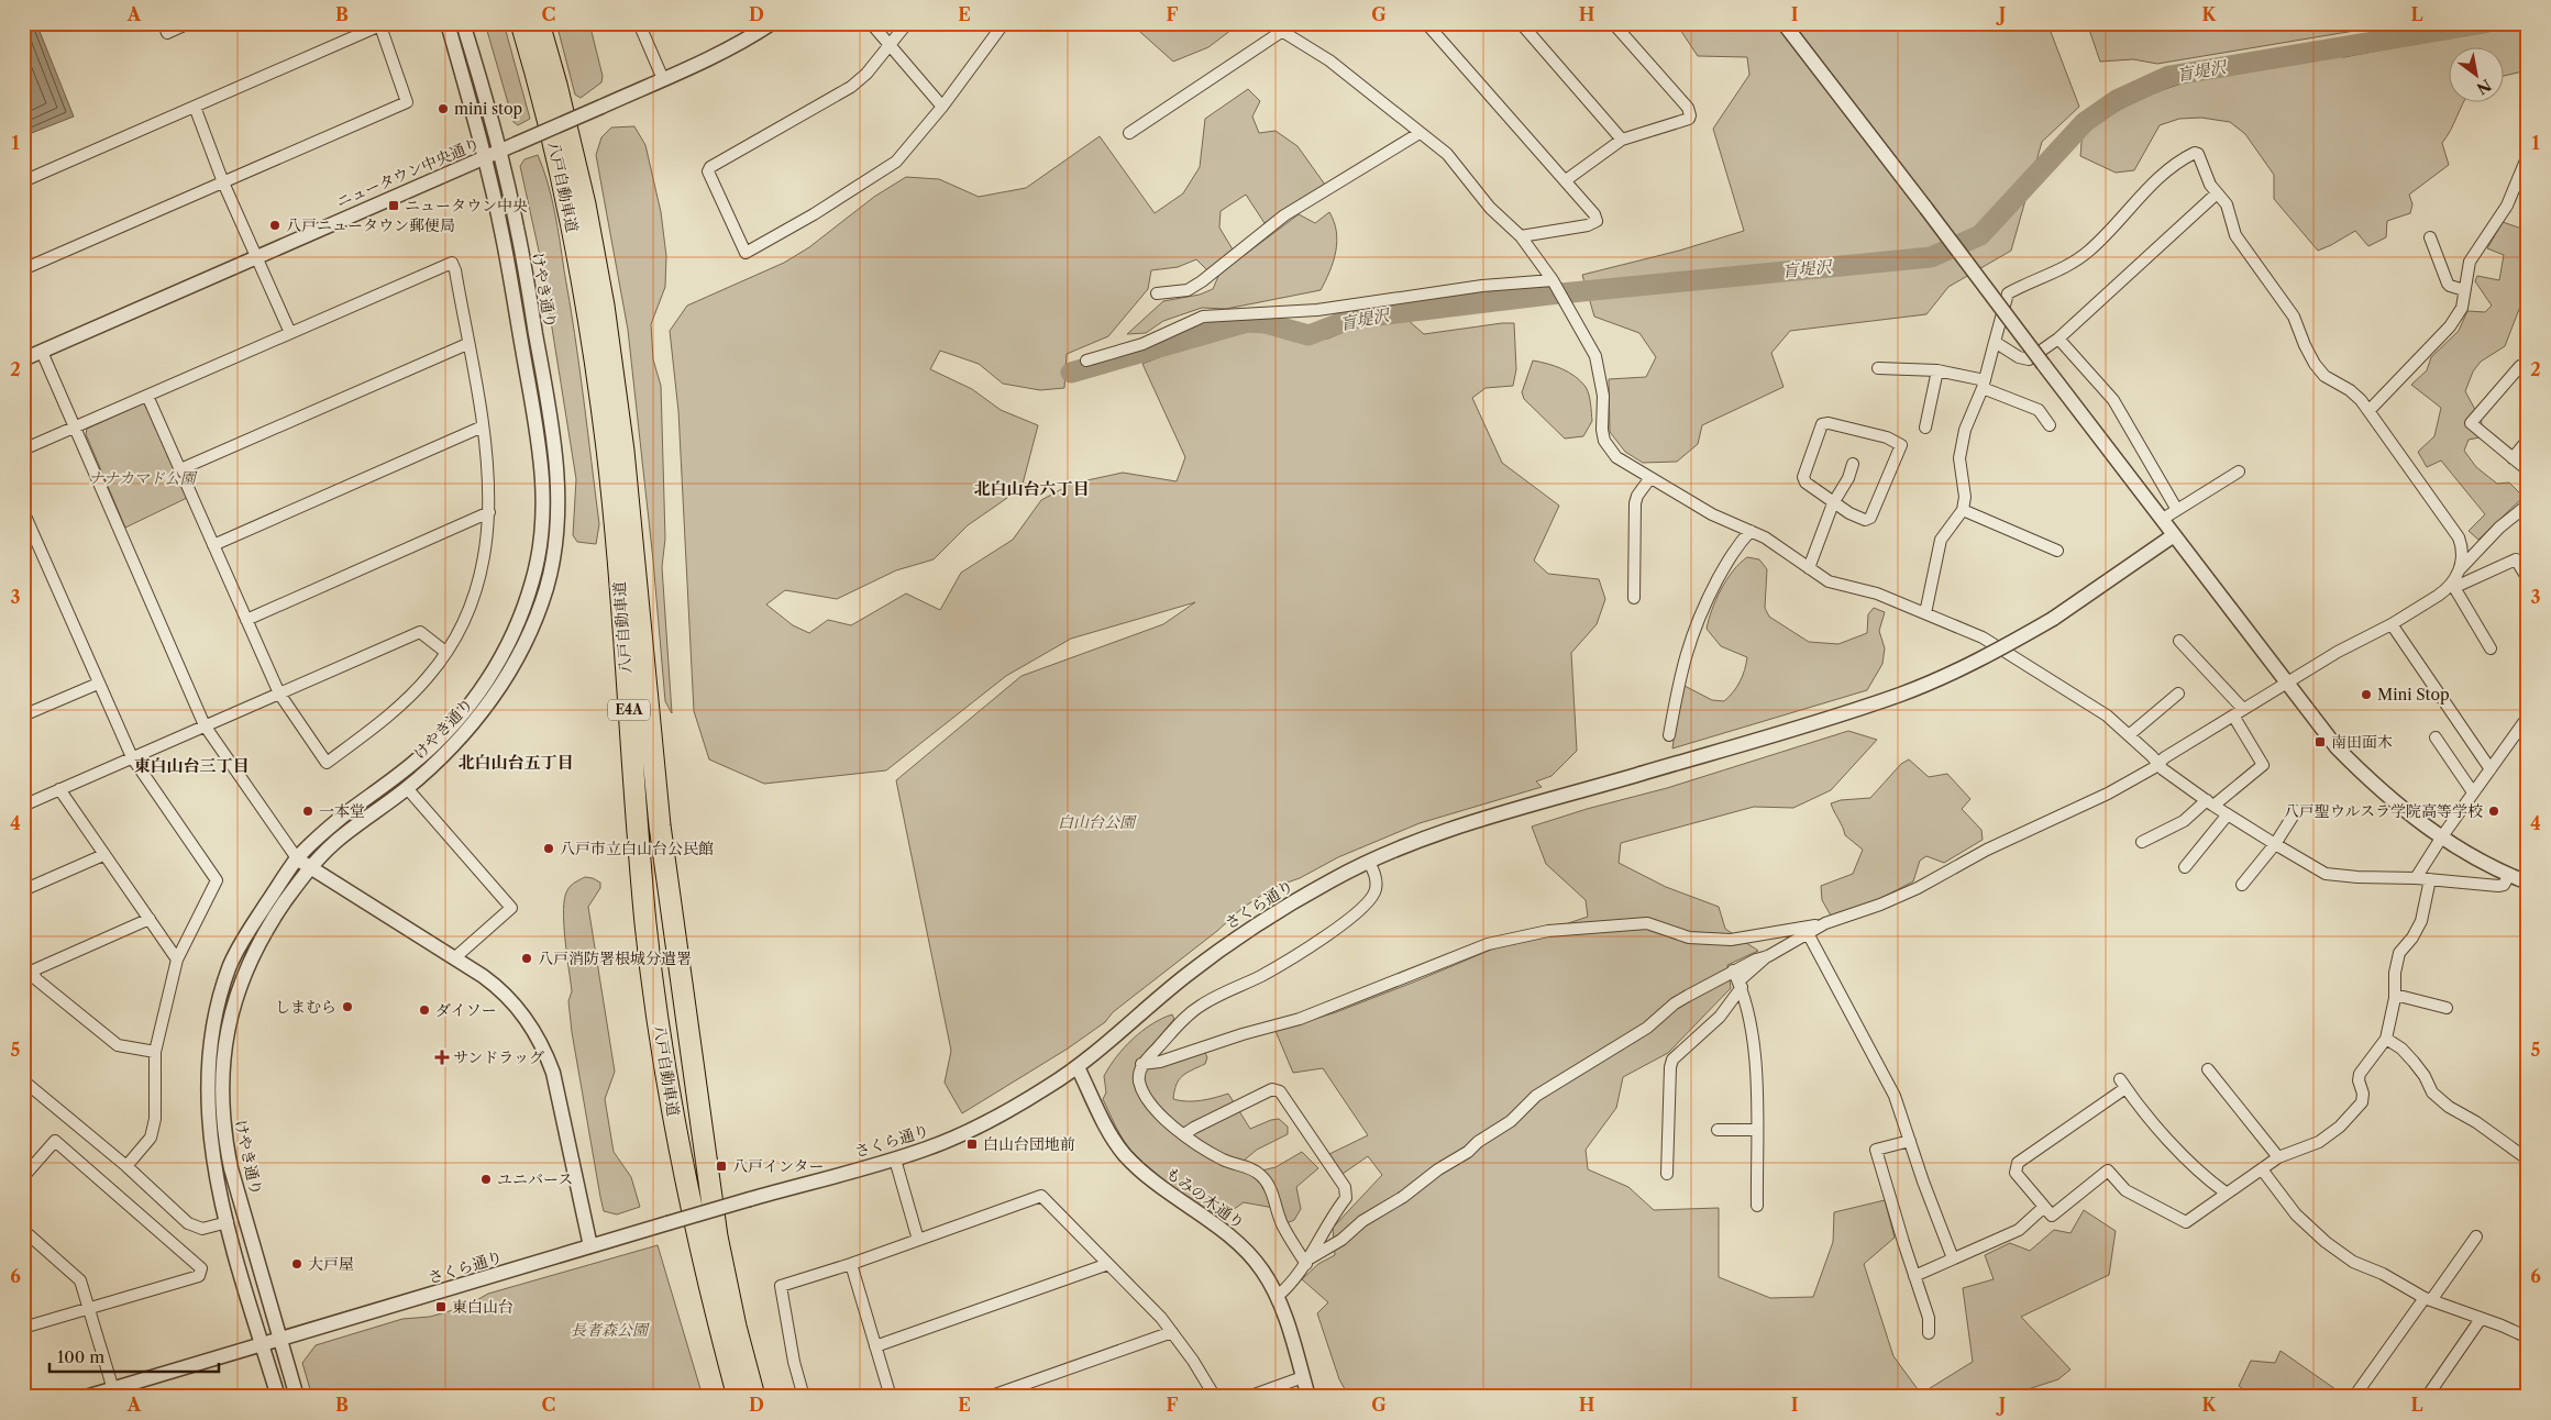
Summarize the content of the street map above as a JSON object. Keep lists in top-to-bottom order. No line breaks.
{"streets":{"highway":["八戸自動車道","E4A"],"street":["ニュータウン中央通り","けやき通り","さくら通り","もみの木通り"]},"crossings":[["ニュータウン中央通り","けやき通り"],["けやき通り","さくら通り"],["さくら通り","もみの木通り"]],"districts":["北白山台六丁目","北白山台五丁目","東白山台三丁目"],"water":["盲堤沢"],"parks":["ナナカマド公園","白山台公園","長者森公園"],"places":{"other":["mini stop","八戸ニュータウン郵便局","Mini Stop","一本堂","八戸聖ウルスラ学院高等学校","八戸市立白山台公民館","八戸消防署根城分遣署","しまむら","ダイソー","ユニバース","大戸屋"],"transit":["ニュータウン中央","南田面木","白山台団地前","八戸インター","東白山台"],"health":["サンドラッグ"]},"scale_bar":"100 m","north":"bottom right","grid":{"columns":["A","B","C","D","E","F","G","H","I","J","K","L"],"rows":["1","2","3","4","5","6"]}}
